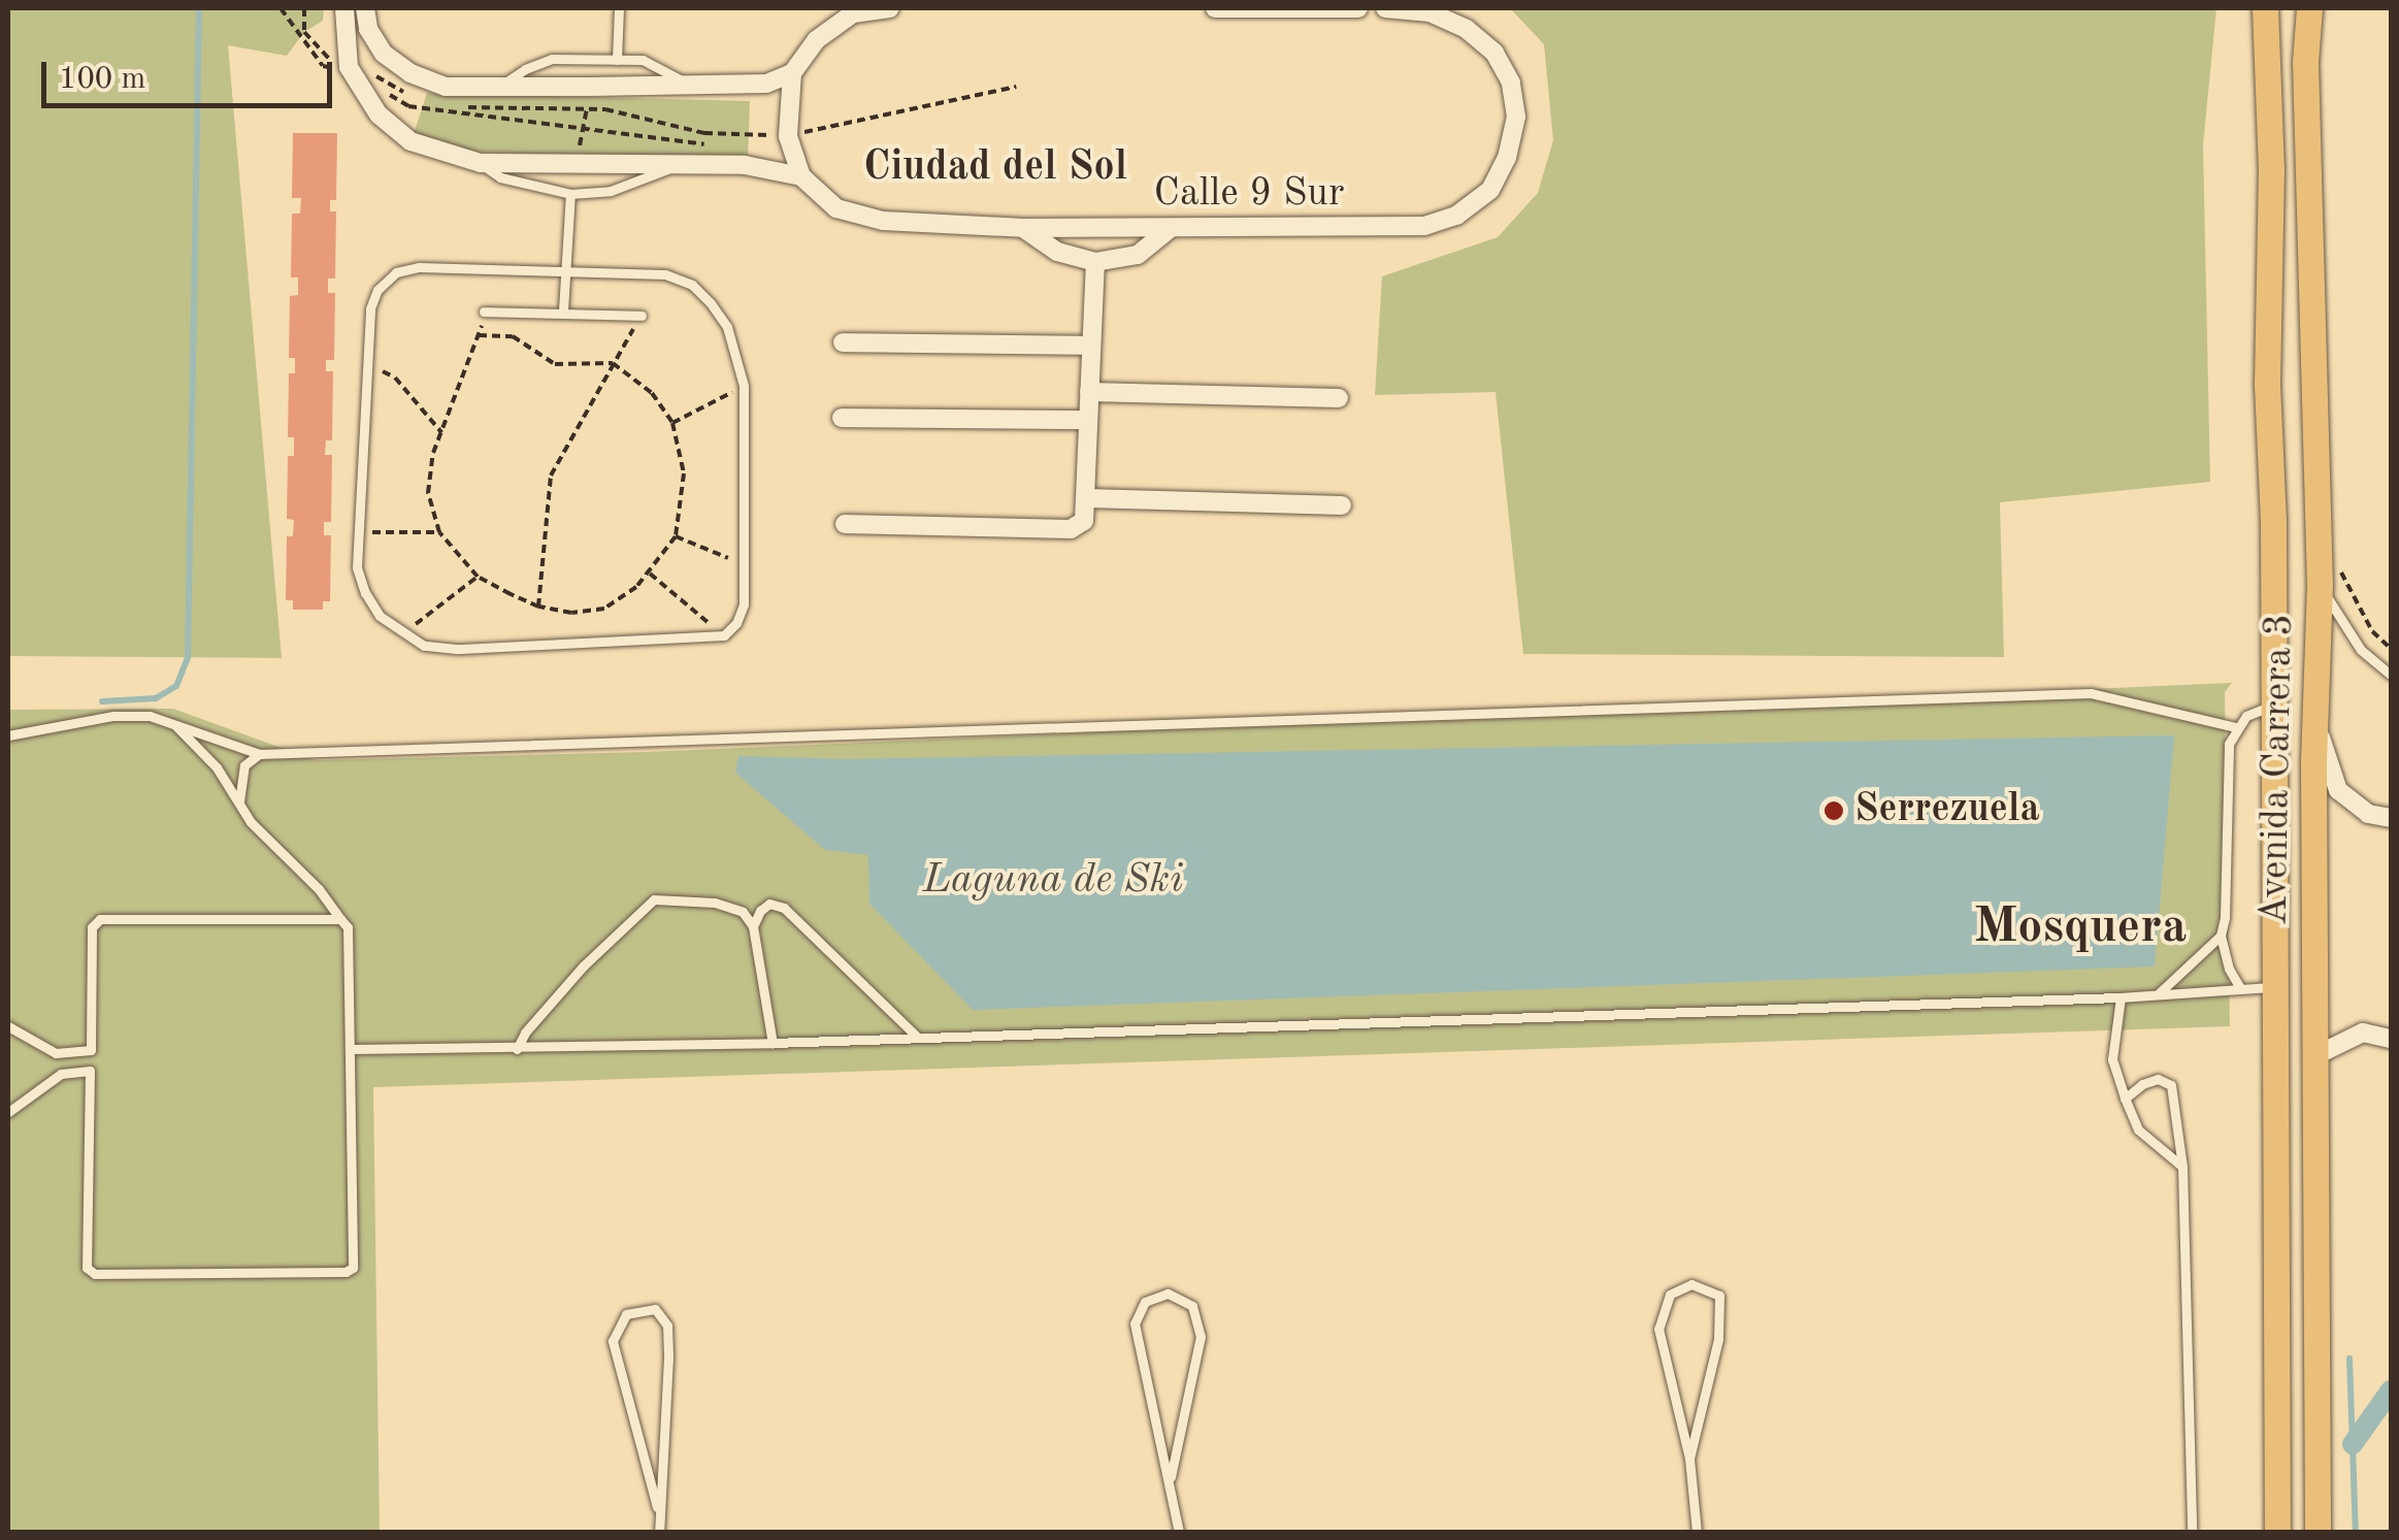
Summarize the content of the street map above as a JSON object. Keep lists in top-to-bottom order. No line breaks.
{"streets":{"main road":["Avenida Carrera 3"],"street":["Calle 9 Sur"]},"districts":["Ciudad del Sol","Mosquera"],"water":["Laguna de Ski"],"places":["Serrezuela"],"scale_bar":"100 m"}
